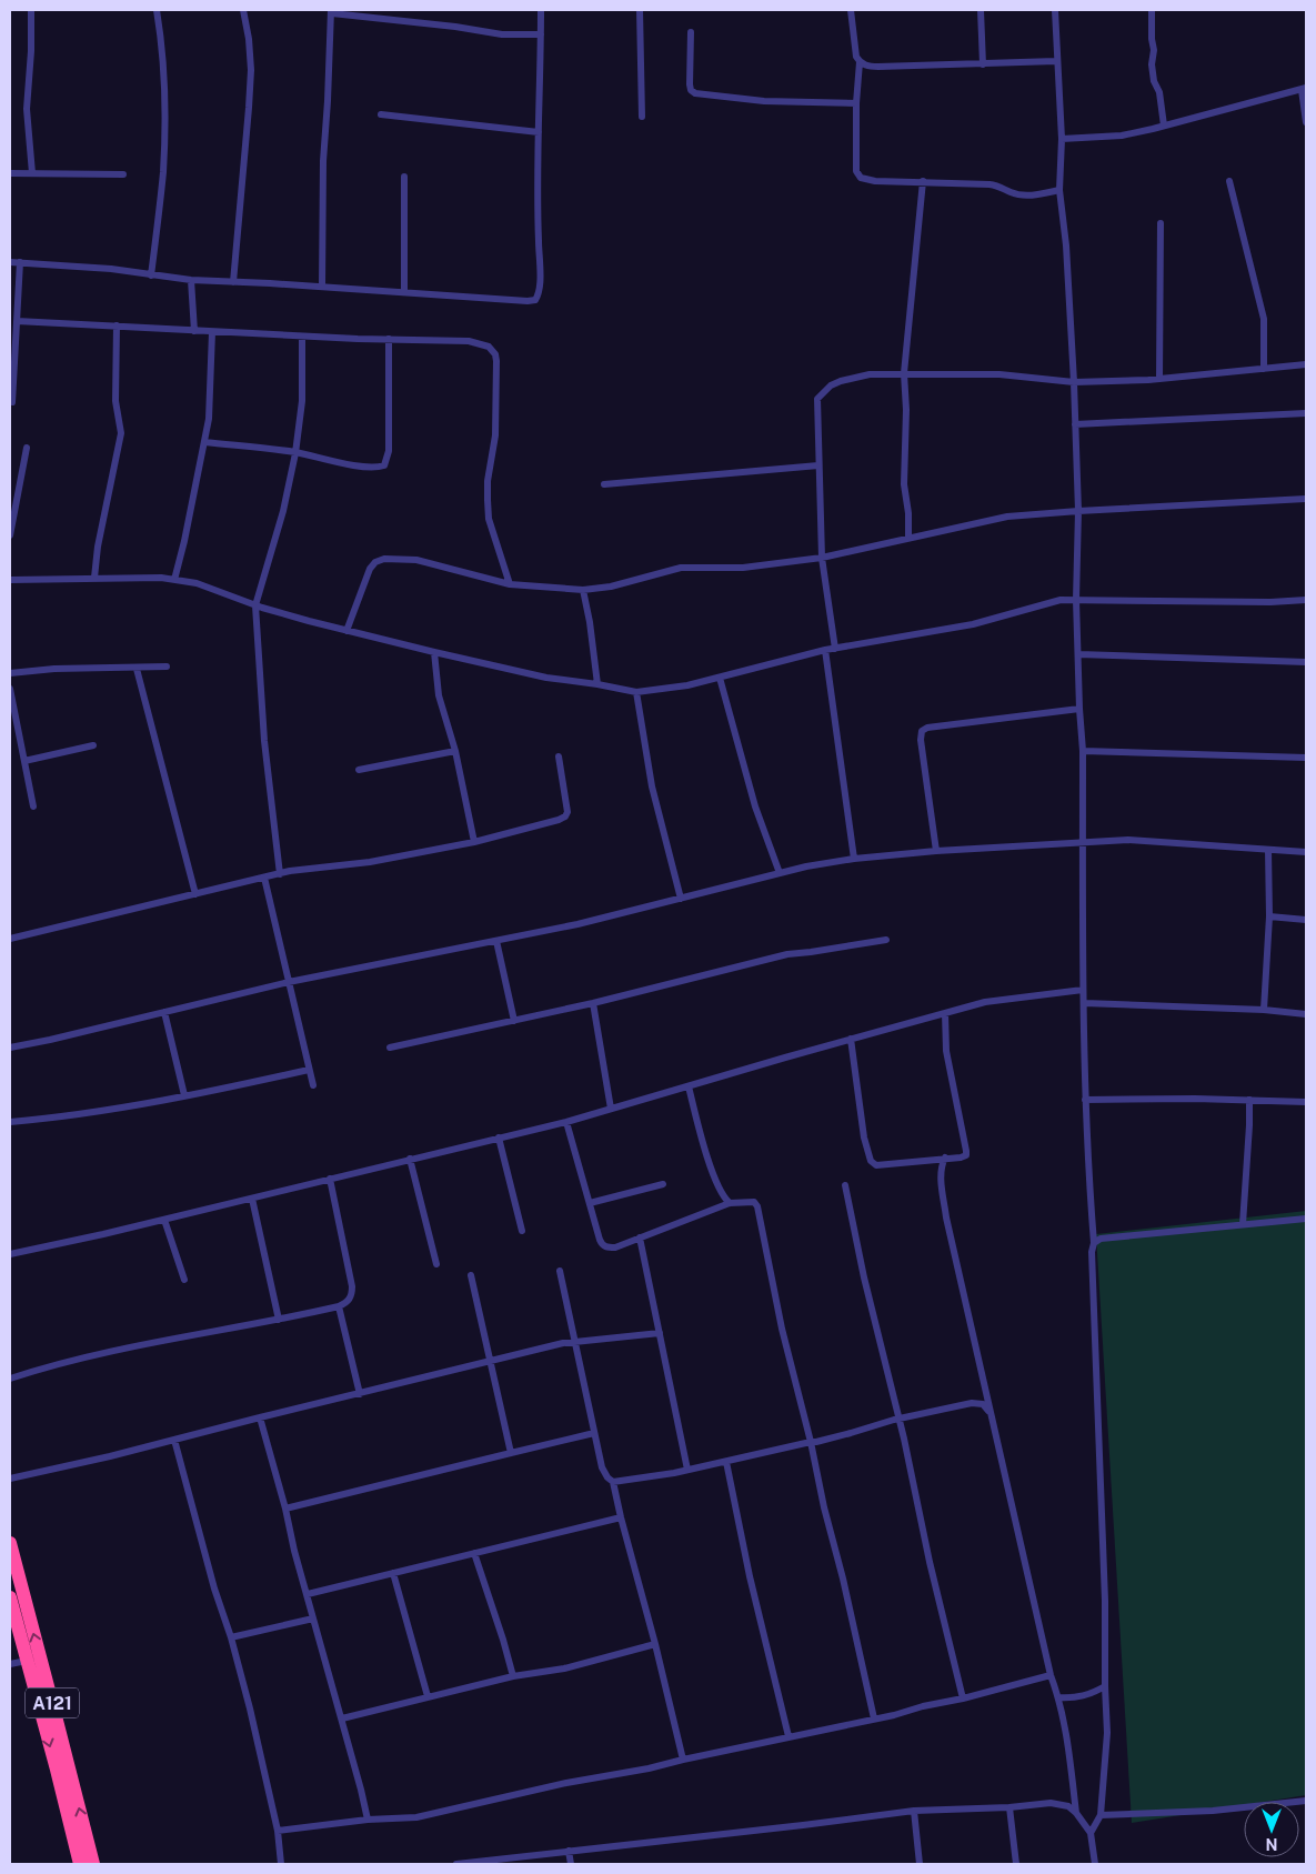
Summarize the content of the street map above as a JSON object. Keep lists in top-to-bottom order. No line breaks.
{"streets":{"highway":["A121"]},"north":"bottom"}
